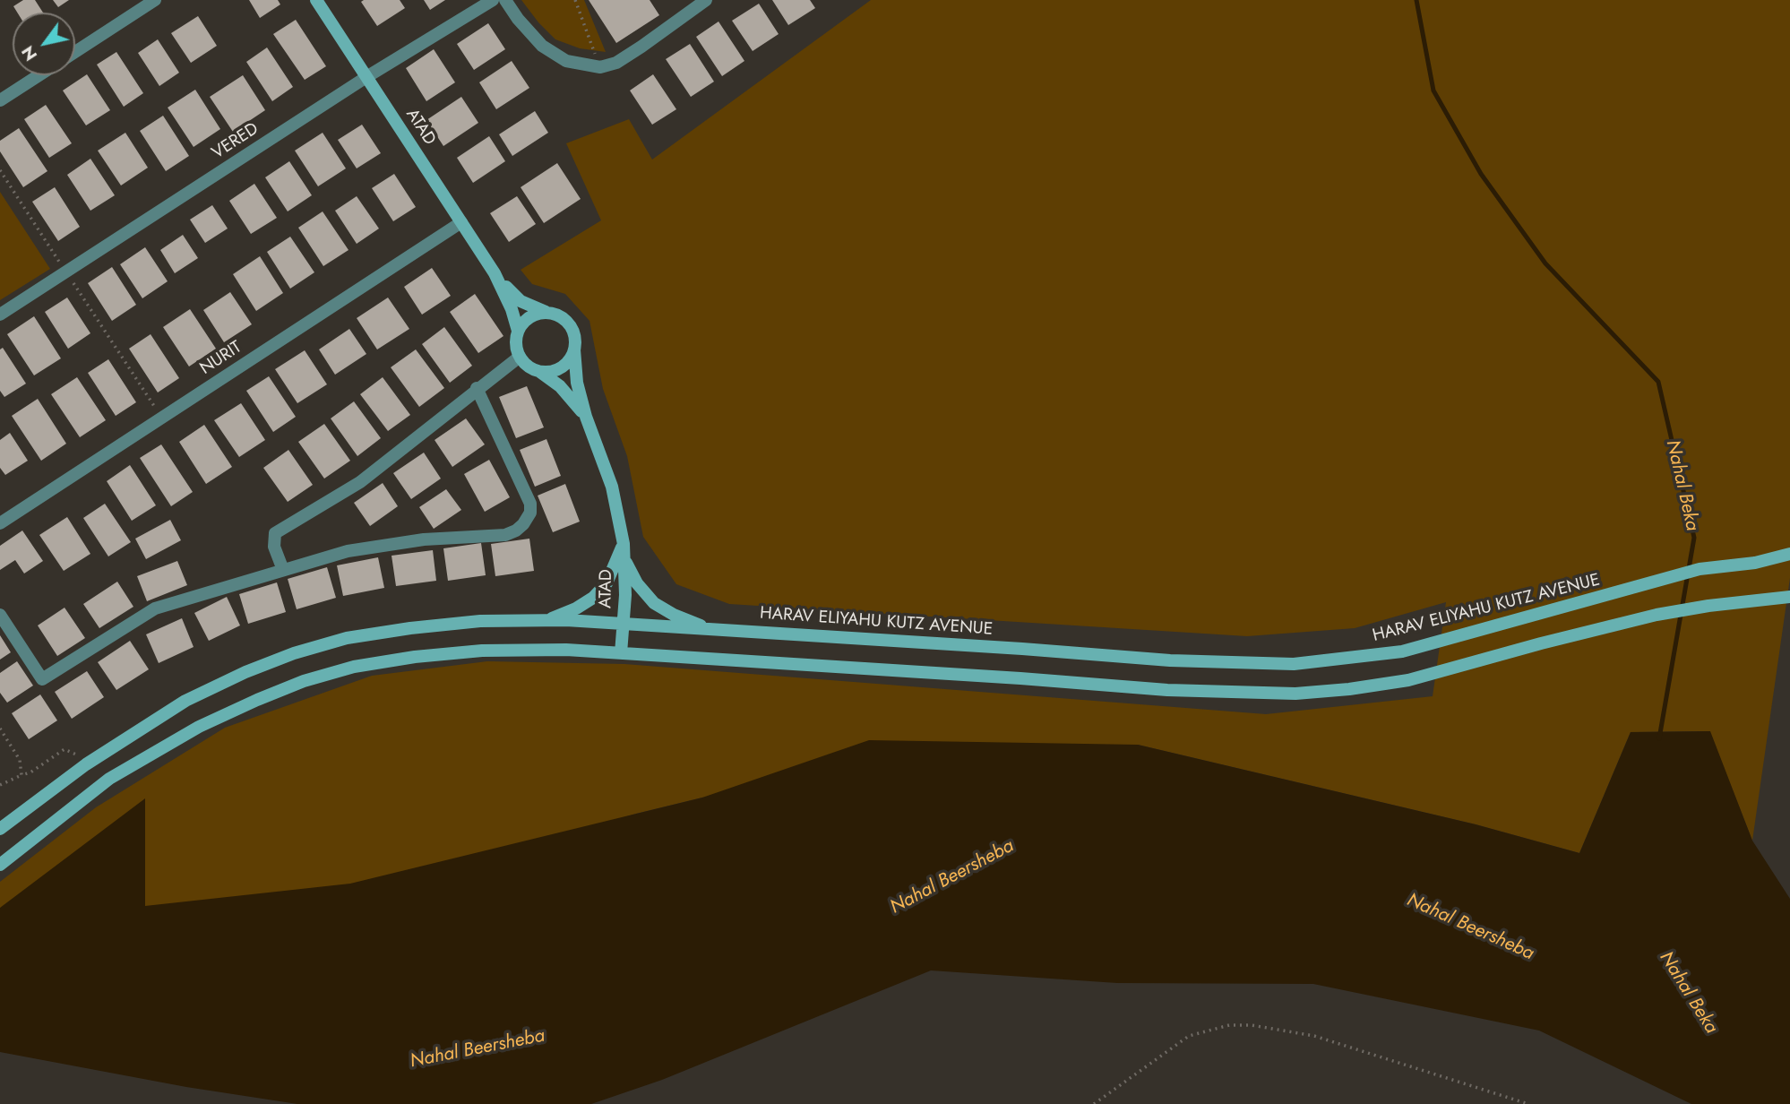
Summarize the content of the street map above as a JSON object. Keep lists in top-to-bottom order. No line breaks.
{"streets":{"street":["ATAD","VERED","NURIT","HARAV ELIYAHU KUTZ AVENUE"]},"crossings":[["ATAD","VERED"],["ATAD","NURIT"],["ATAD","HARAV ELIYAHU KUTZ AVENUE"]],"water":["Nahal Beka","Nahal Beersheba"],"north":"bottom left"}
